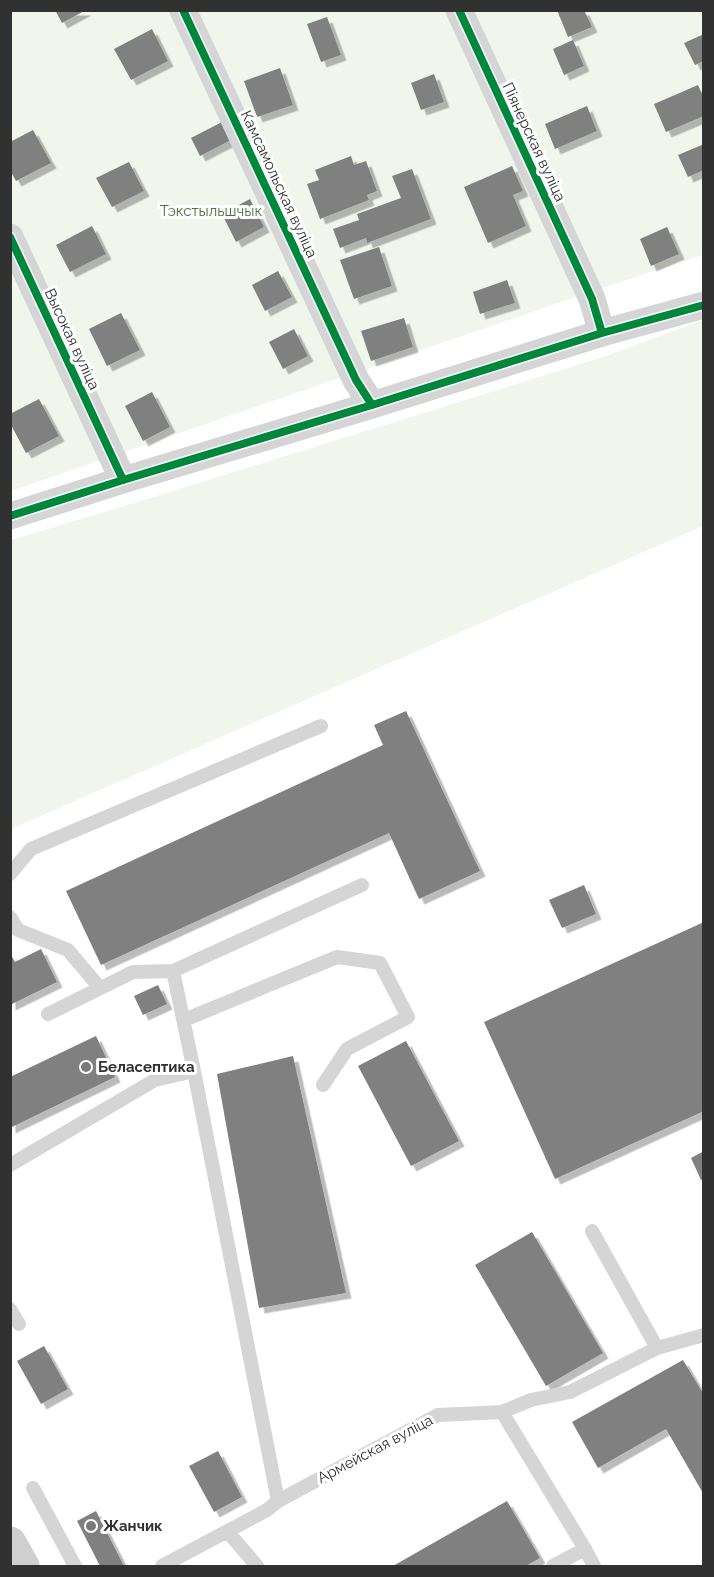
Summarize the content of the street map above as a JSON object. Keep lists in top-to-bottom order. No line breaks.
{"streets":{"street":["Піянерская вуліца","Камсамольская вуліца","Высокая вуліца"],"lane":["Армейская вуліца"]},"parks":["Тэкстыльшчык"],"places":["Беласептика","Жанчик"]}
